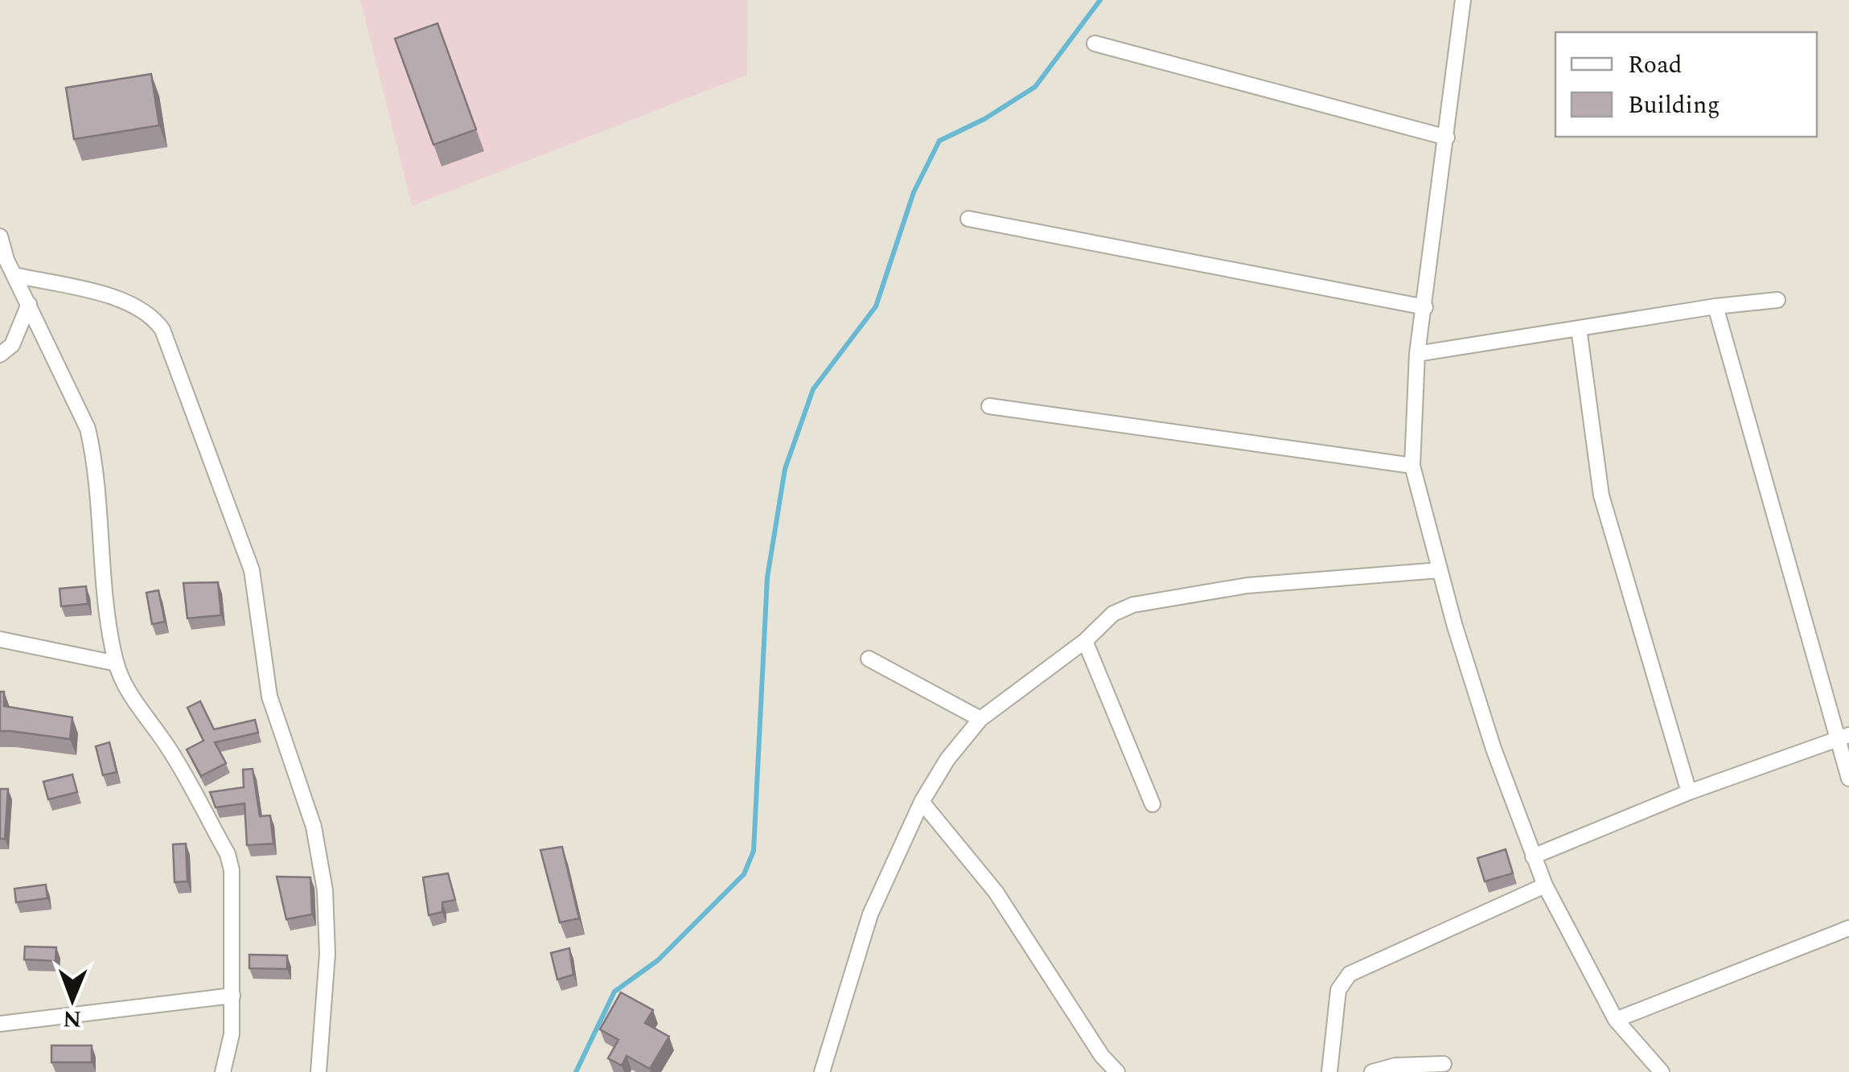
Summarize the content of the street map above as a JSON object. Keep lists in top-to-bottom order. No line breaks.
{"legend":["Road","Building"],"north":"bottom"}
